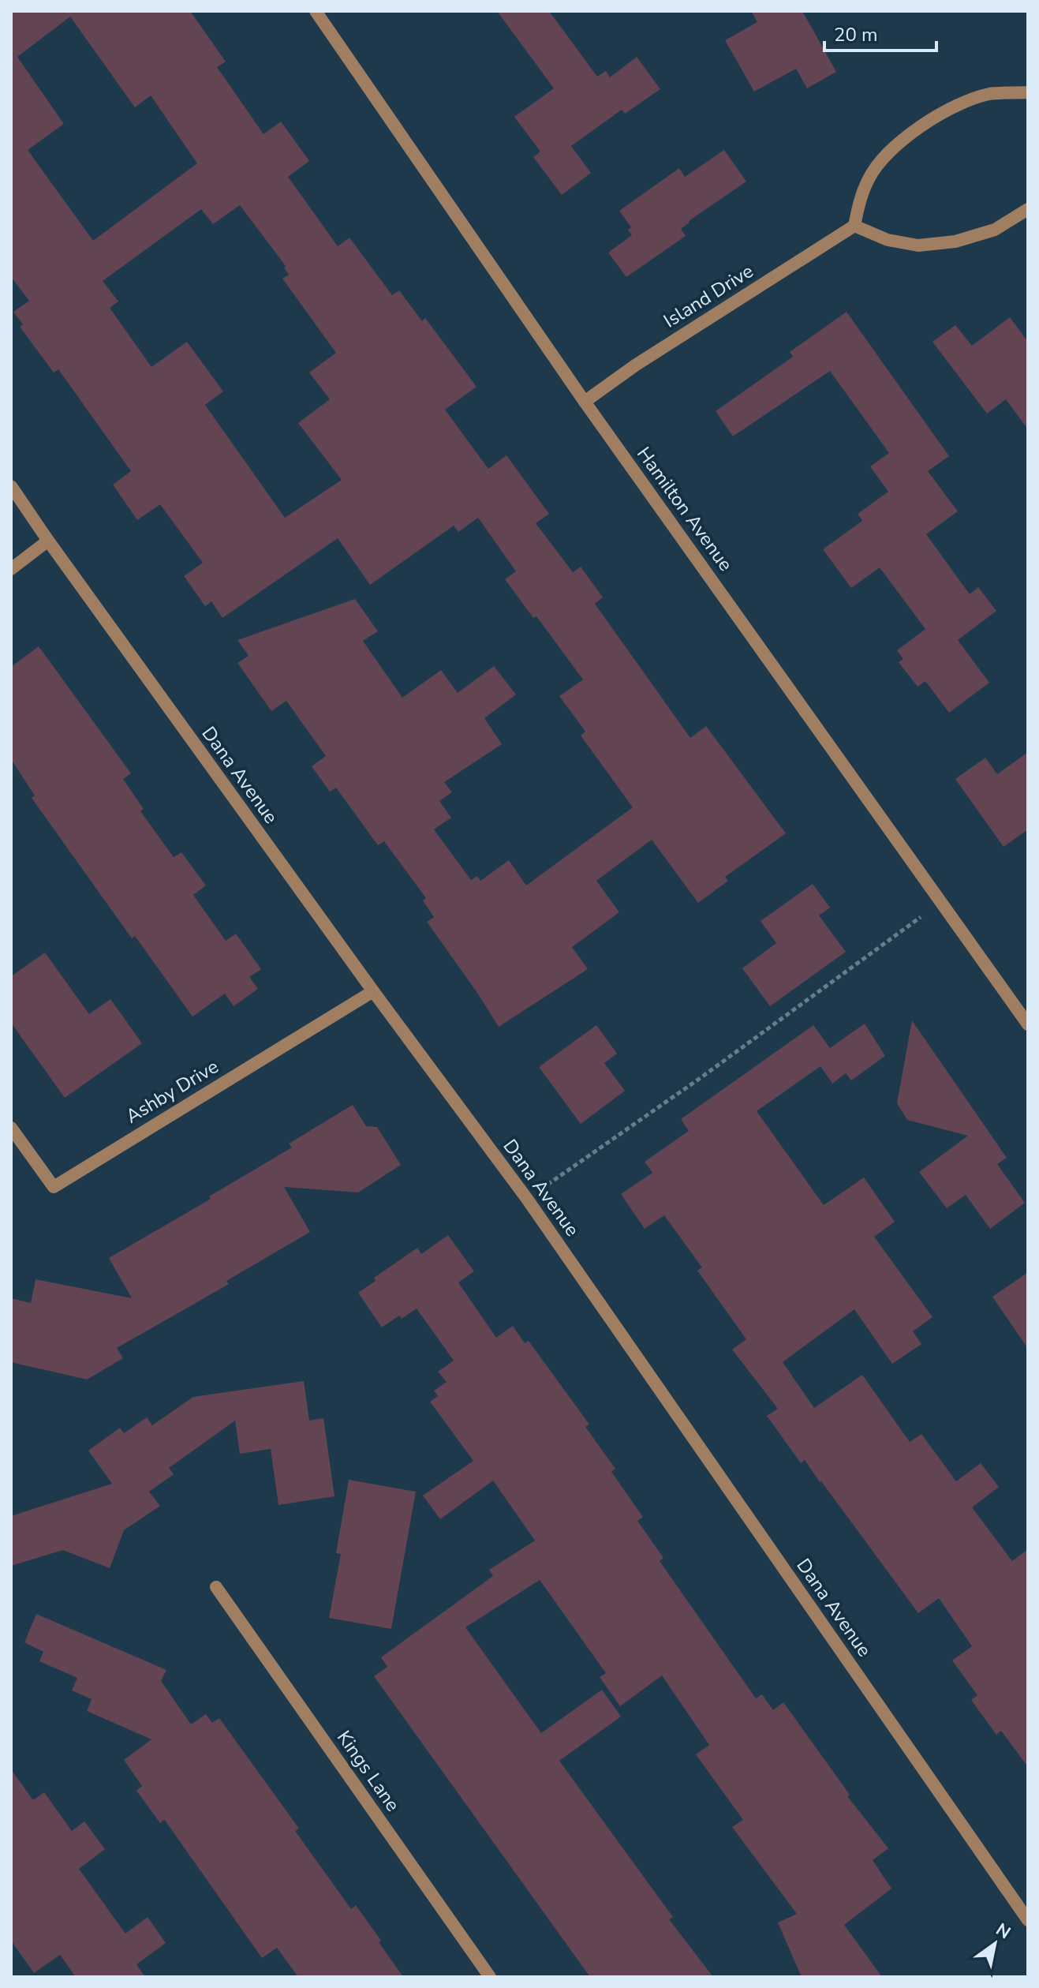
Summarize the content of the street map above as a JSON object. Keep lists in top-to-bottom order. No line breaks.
{"streets":{"street":["Island Drive","Hamilton Avenue","Dana Avenue","Ashby Drive","Kings Lane"]},"crossings":[["Island Drive","Hamilton Avenue"],["Dana Avenue","Ashby Drive"]],"scale_bar":"20 m","north":"top right"}
